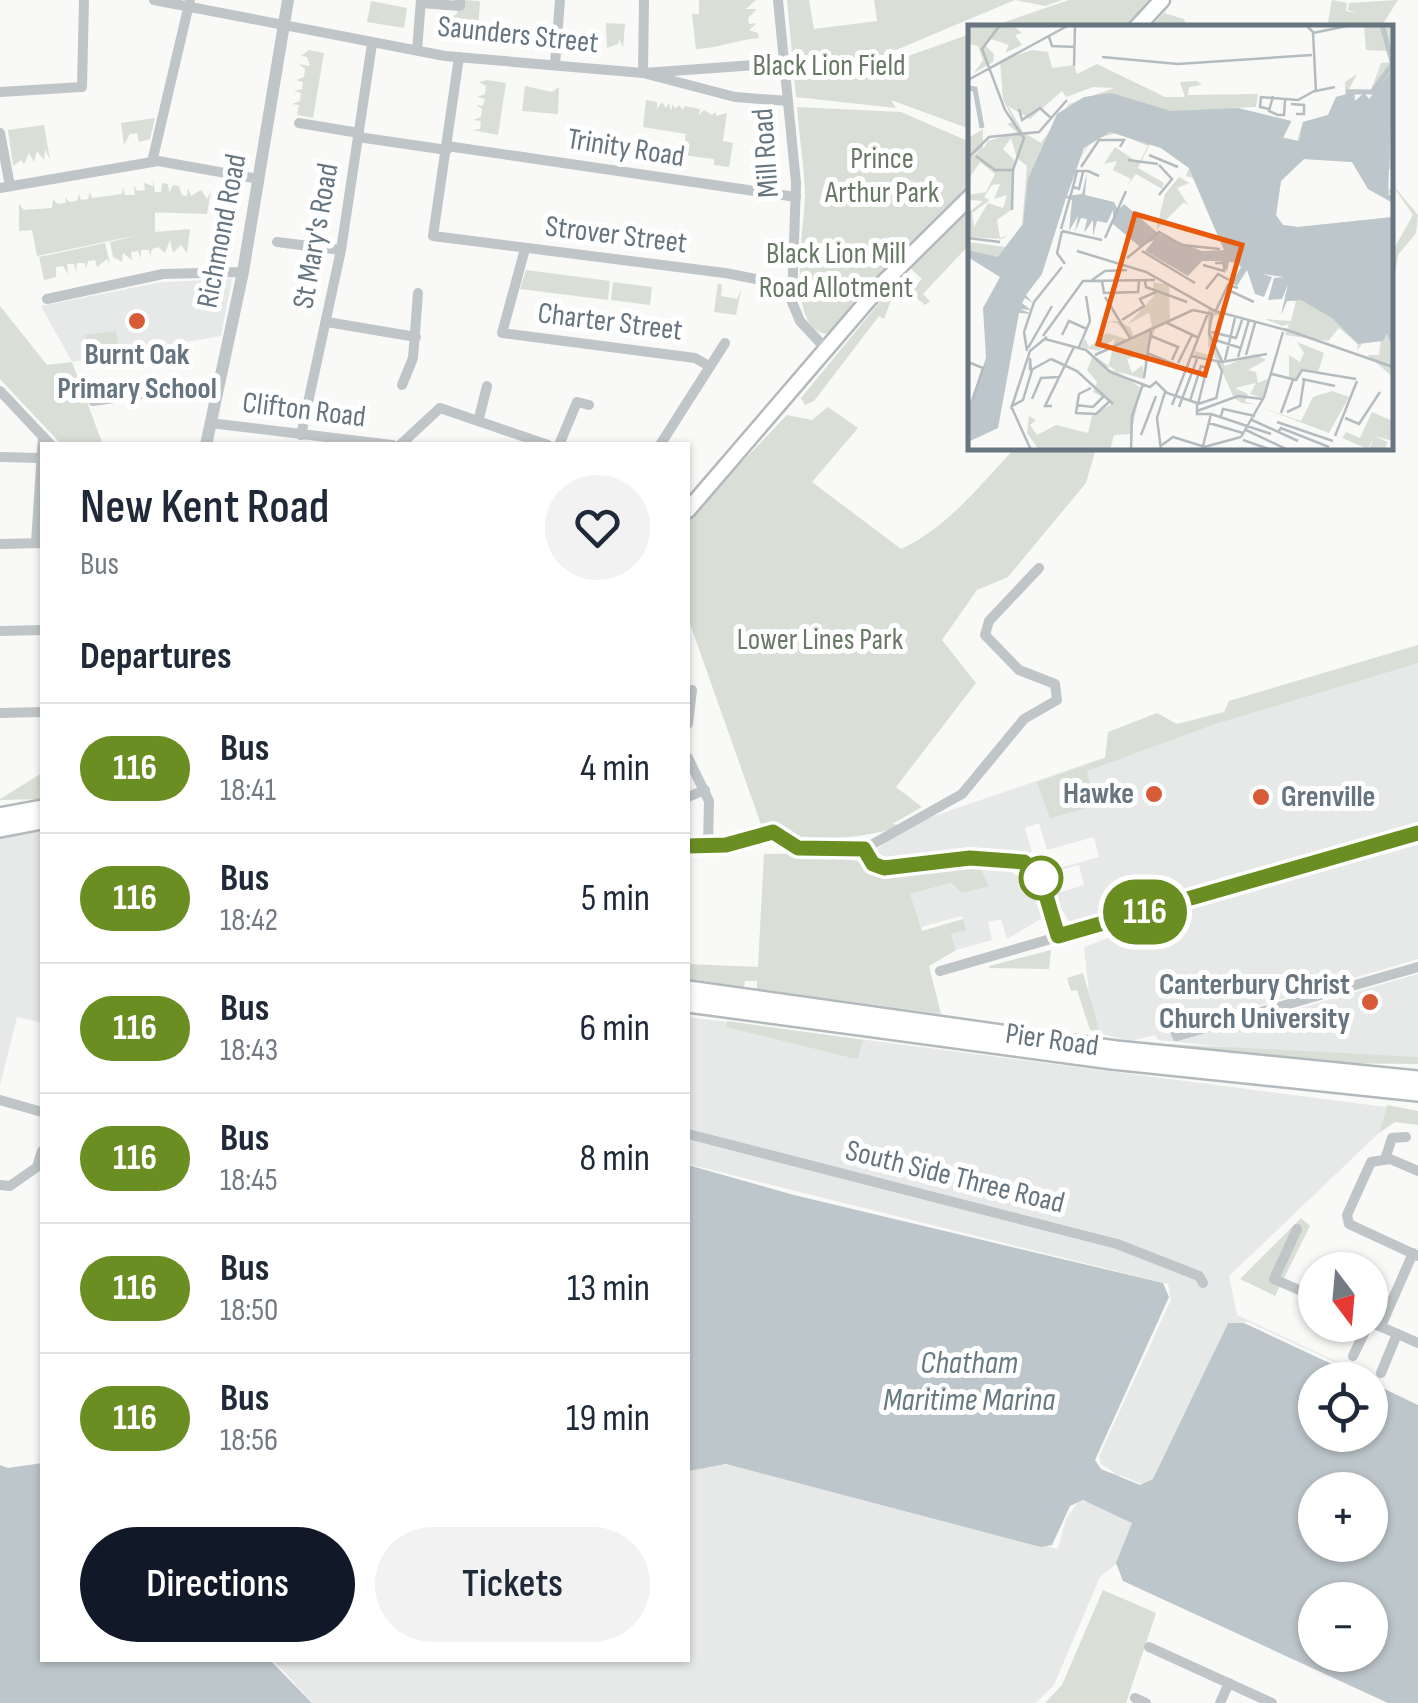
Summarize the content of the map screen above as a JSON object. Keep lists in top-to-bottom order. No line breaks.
{"streets":{"main road":["Pier Road"],"street":["Saunders Street","Trinity Road","Mill Road","Richmond Road","Strover Street","St Mary's Road","Charter Street","Clifton Road","South Side Three Road"]},"crossings":[["Saunders Street","Mill Road"],["Saunders Street","Richmond Road"],["Saunders Street","St Mary's Road"],["Trinity Road","Mill Road"],["Trinity Road","Strover Street"],["Trinity Road","St Mary's Road"],["Mill Road","Strover Street"],["Richmond Road","Clifton Road"],["Strover Street","Charter Street"],["St Mary's Road","Clifton Road"]],"water":["Chatham Maritime Marina"],"parks":["Black Lion Field","Prince Arthur Park","Black Lion Mill Road Allotment","Lower Lines Park"],"places":["Burnt Oak Primary School","Hawke","Grenville","Canterbury Christ Church University"],"lines":["bus line 116"],"north":"bottom","page":{"on_map":"116","heading":[["New Kent Road","Bus"],"Departures"],"list":[{"mark":"116","name":"Bus","note":"18:41","value":"4 min"},{"mark":"116","name":"Bus","note":"18:42","value":"5 min"},{"mark":"116","name":"Bus","note":"18:43","value":"6 min"},{"mark":"116","name":"Bus","note":"18:45","value":"8 min"},{"mark":"116","name":"Bus","note":"18:50","value":"13 min"},{"mark":"116","name":"Bus","note":"18:56","value":"19 min"}],"map_buttons":["+","−"],"buttons":["Directions","Tickets"]}}
